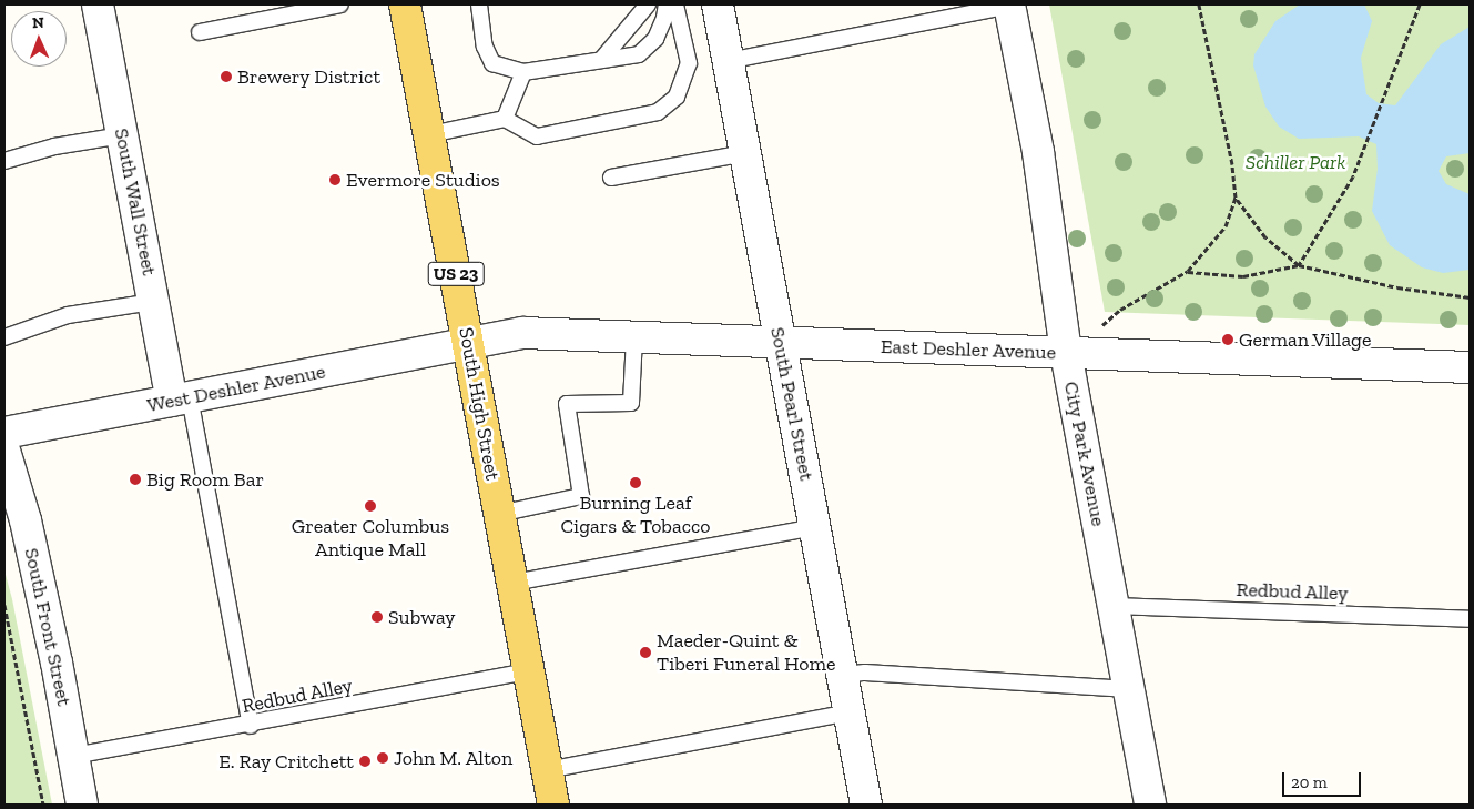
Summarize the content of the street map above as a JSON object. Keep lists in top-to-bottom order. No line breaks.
{"streets":{"main road":["US 23","South High Street"],"street":["South Wall Street","East Deshler Avenue","West Deshler Avenue","South Pearl Street","City Park Avenue","South Front Street"],"lane":["Redbud Alley"]},"crossings":[["South Wall Street","West Deshler Avenue"],["East Deshler Avenue","West Deshler Avenue"],["East Deshler Avenue","South High Street"],["East Deshler Avenue","South Pearl Street"],["East Deshler Avenue","City Park Avenue"],["West Deshler Avenue","South High Street"],["South High Street","Redbud Alley"],["City Park Avenue","Redbud Alley"],["Redbud Alley","South Front Street"]],"parks":["Schiller Park"],"places":["Brewery District","Evermore Studios","German Village","Big Room Bar","Burning Leaf Cigars & Tobacco","Greater Columbus Antique Mall","Subway","Maeder-Quint & Tiberi Funeral Home","John M. Alton","E. Ray Critchett"],"scale_bar":"20 m","north":"top"}
